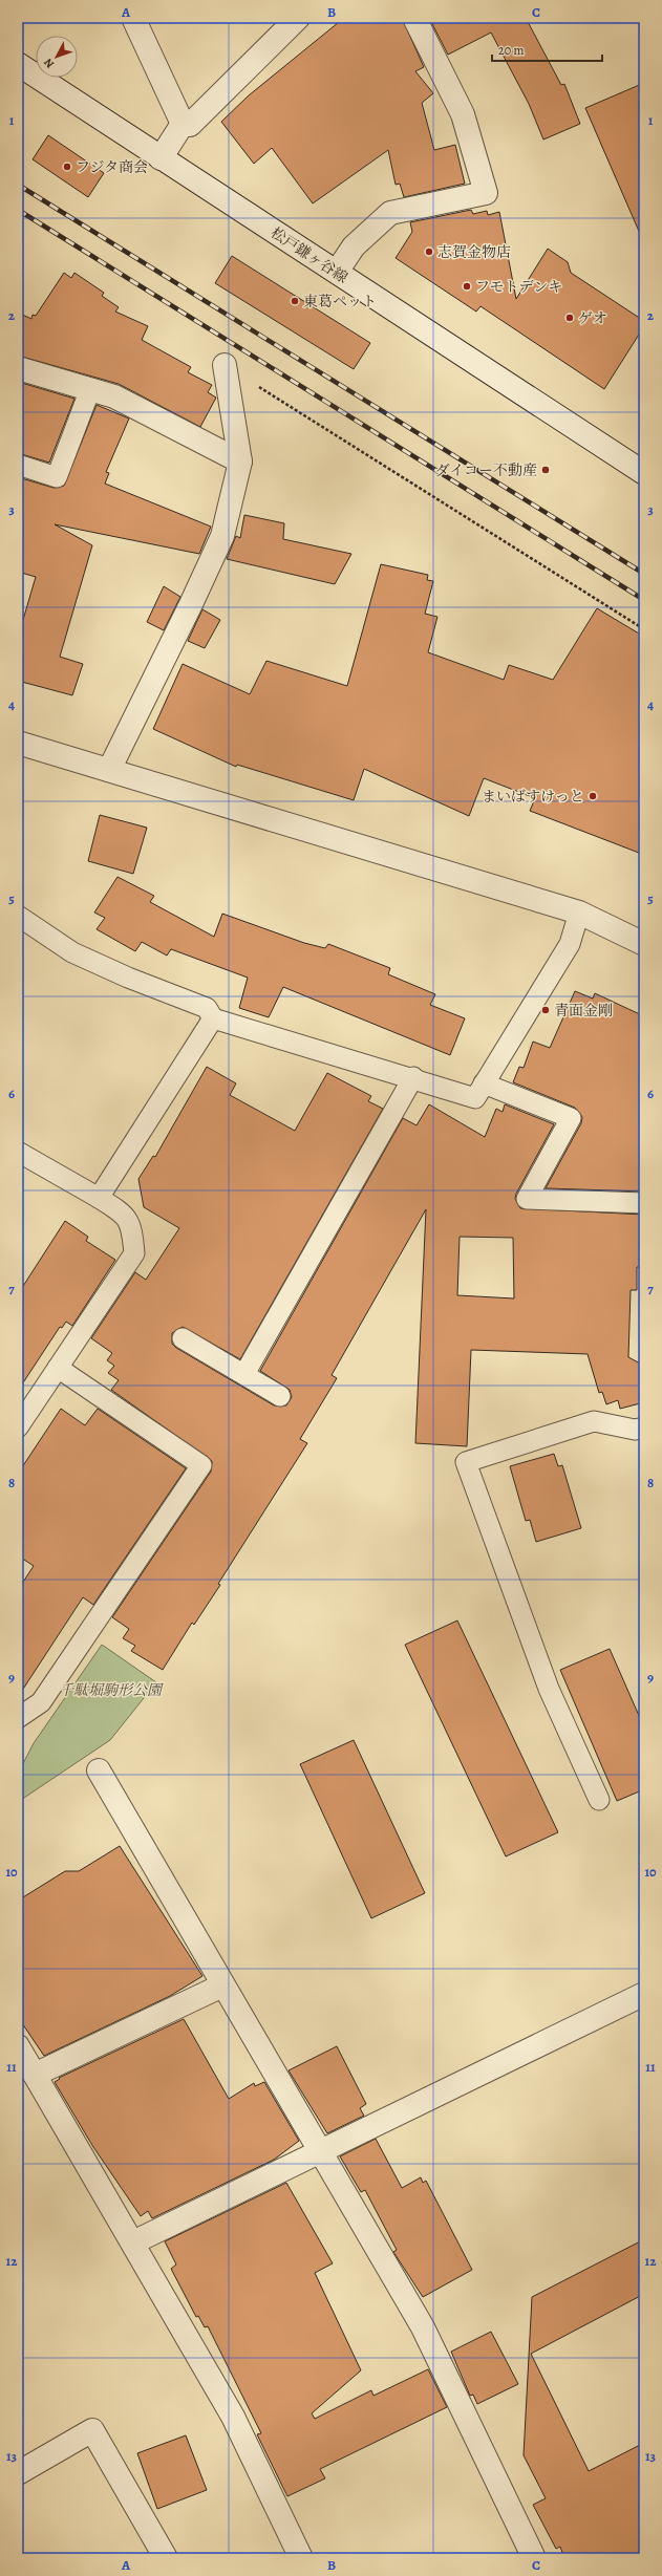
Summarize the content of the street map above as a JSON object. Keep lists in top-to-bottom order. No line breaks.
{"streets":{"street":["松戸鎌ヶ谷線"]},"parks":["千駄堀駒形公園"],"places":["フジタ商会","志賀金物店","フモトデンキ","東葛ペット","ゲオ","ダイコー不動産","まいばすけっと","青面金剛"],"scale_bar":"20 m","north":"bottom left","grid":{"columns":["A","B","C"],"rows":["1","2","3","4","5","6","7","8","9","10","11","12","13"]}}
